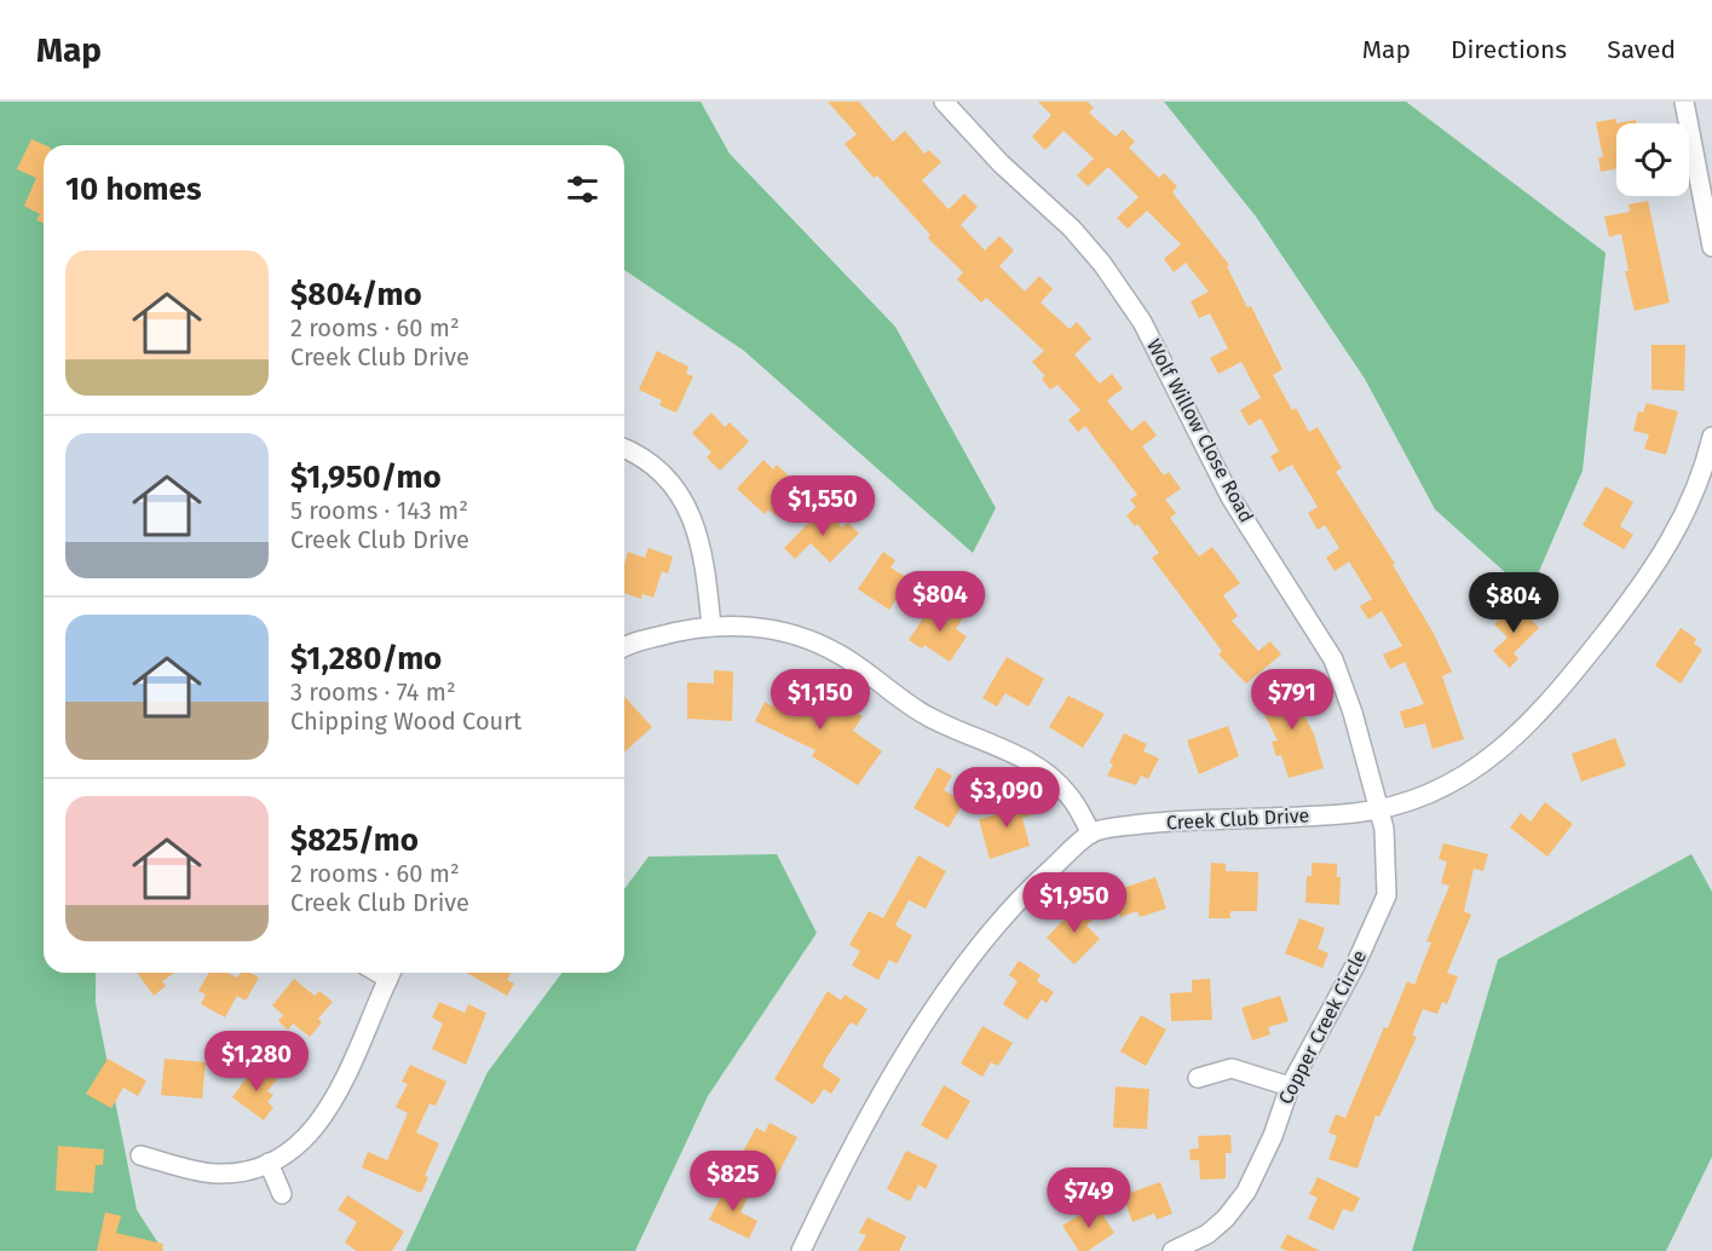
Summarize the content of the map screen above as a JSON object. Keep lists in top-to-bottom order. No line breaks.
{"streets":{"street":["Wolf Willow Close Road","Creek Club Drive","Copper Creek Circle"]},"crossings":[["Wolf Willow Close Road","Creek Club Drive"],["Wolf Willow Close Road","Copper Creek Circle"],["Creek Club Drive","Copper Creek Circle"]],"page":{"header":"Map","nav":["Map","Directions","Saved"],"heading":"10 homes","list":[{"name":"$804/mo","note":"2 rooms · 60 m² · Creek Club Drive"},{"name":"$1,950/mo","note":"5 rooms · 143 m² · Creek Club Drive"},{"name":"$1,280/mo","note":"3 rooms · 74 m² · Chipping Wood Court"},{"name":"$825/mo","note":"2 rooms · 60 m² · Creek Club Drive"}],"price":["$1,550","$804","$804","$1,150","$791","$3,090","$1,950","$1,280","$825","$749"]}}
